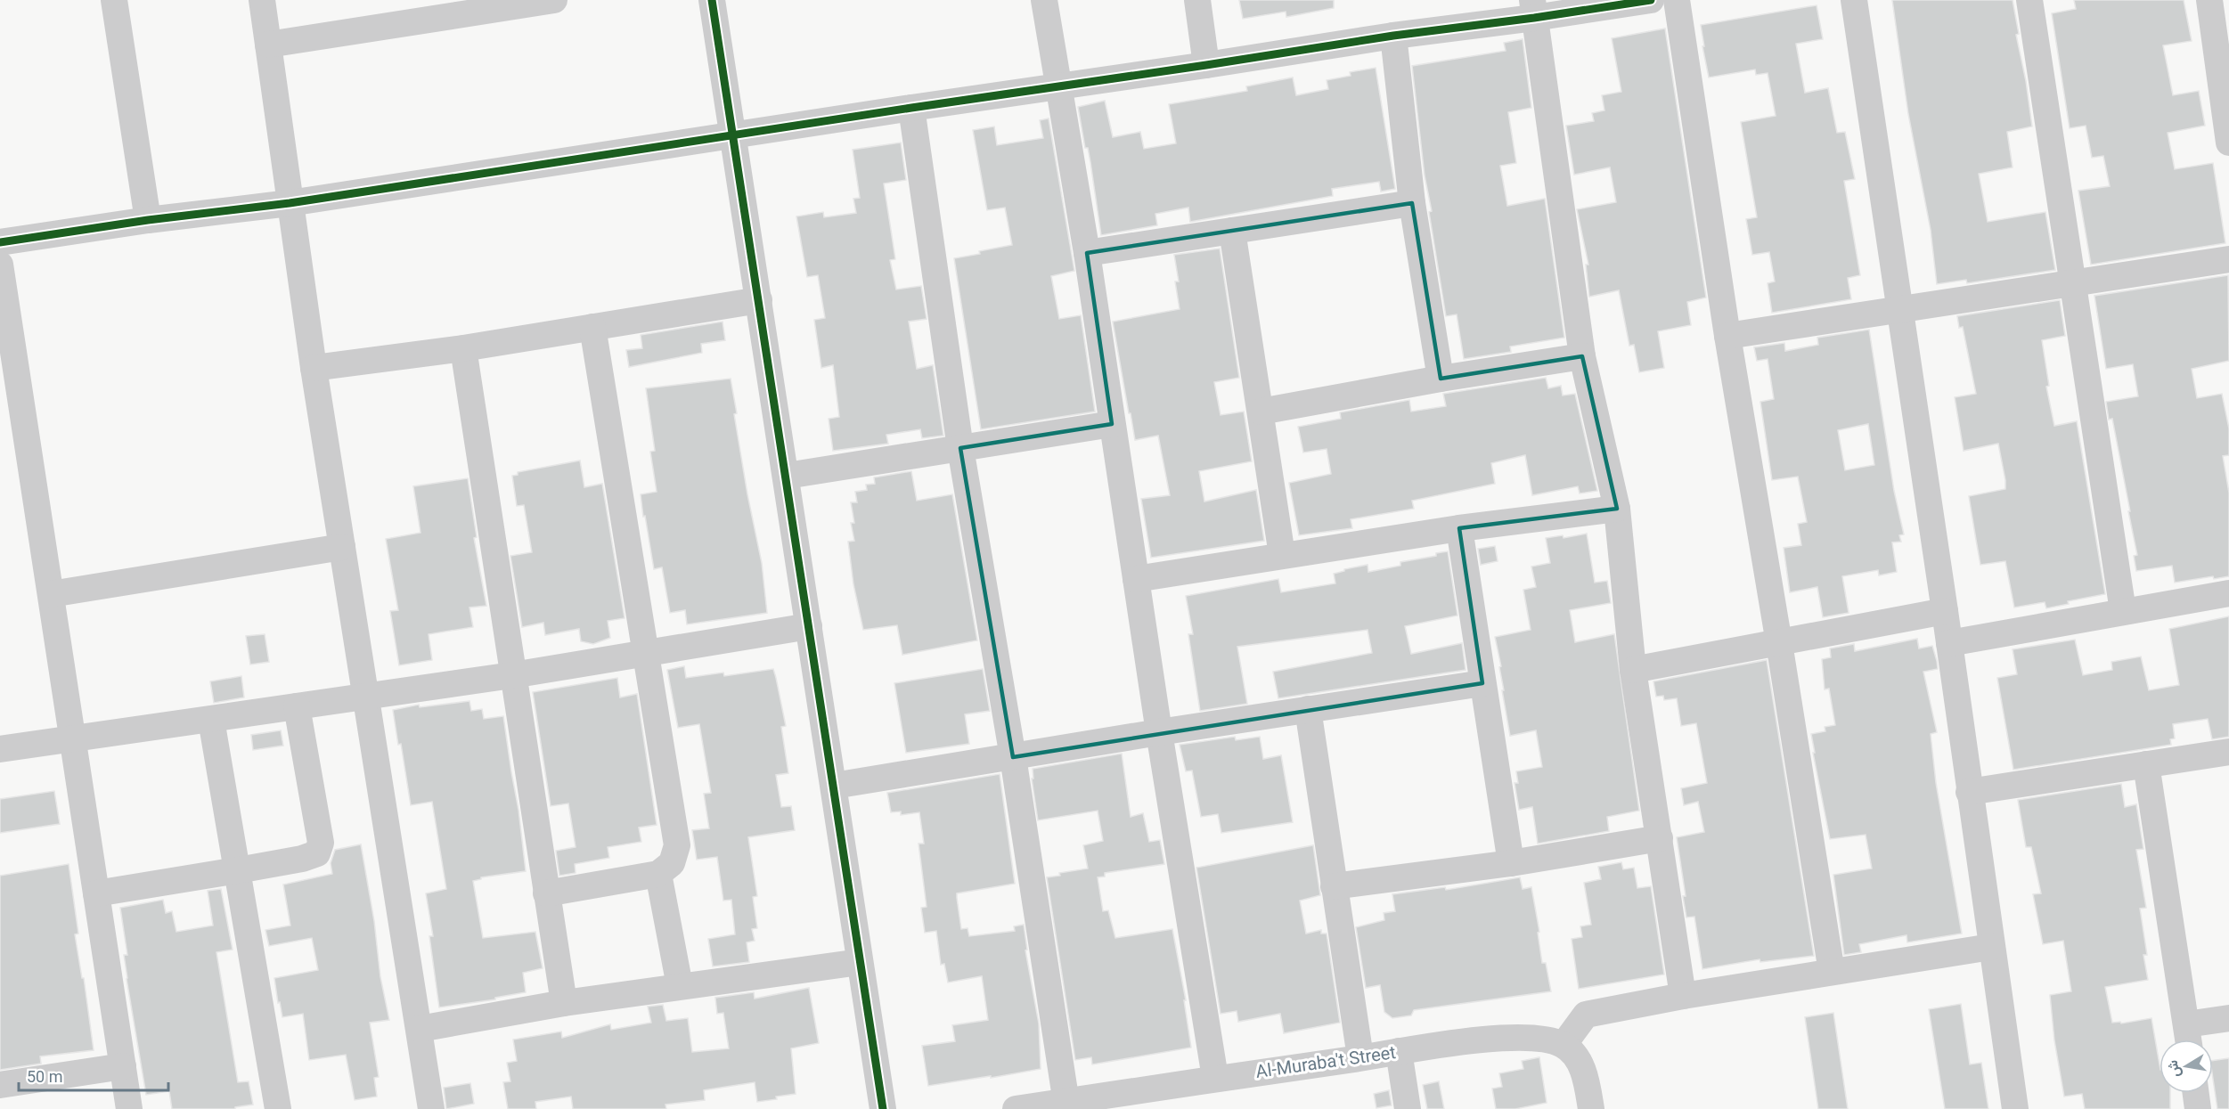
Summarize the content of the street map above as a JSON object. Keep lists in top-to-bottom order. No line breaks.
{"streets":{"street":["Al-Muraba't Street"]},"scale_bar":"50 m","north":"left"}
